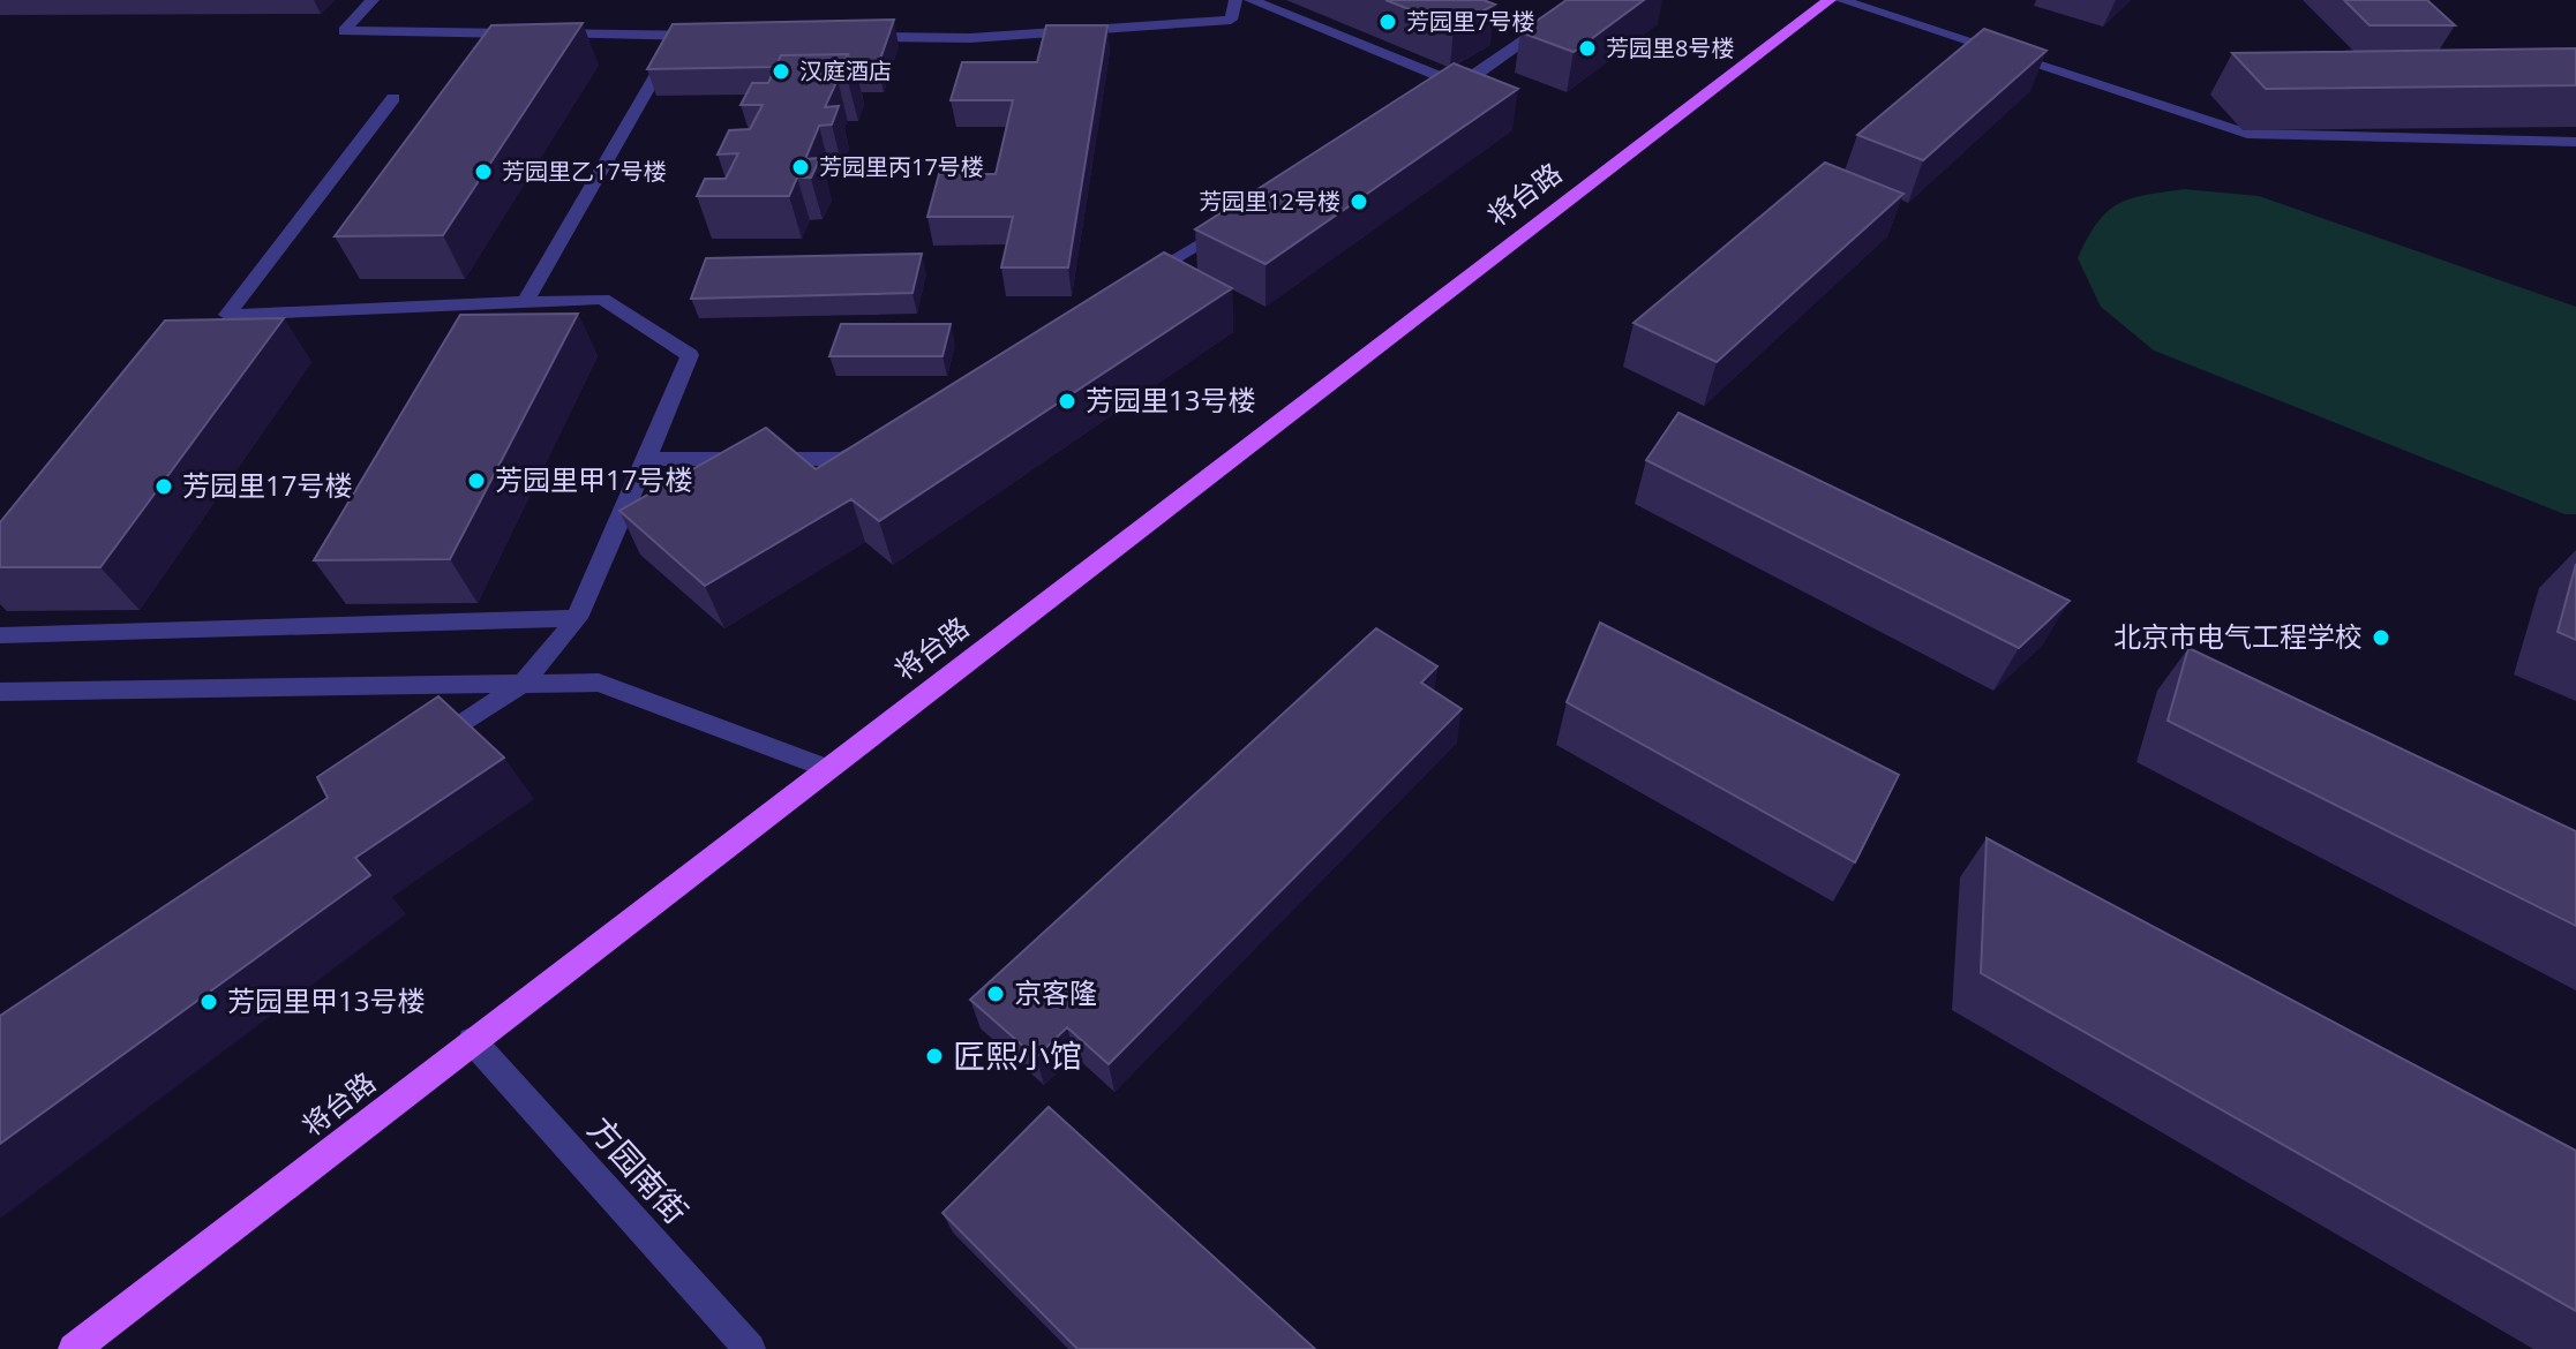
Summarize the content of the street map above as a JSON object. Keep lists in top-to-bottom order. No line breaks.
{"streets":{"main road":["将台路"],"street":["方园南街"]},"crossings":[["将台路","方园南街"]],"places":["芳园里7号楼","芳园里8号楼","汉庭酒店","芳园里丙17号楼","芳园里乙17号楼","芳园里12号楼","芳园里13号楼","芳园里甲17号楼","芳园里17号楼","北京市电气工程学校","京客隆","芳园里甲13号楼","匠熙小馆"]}
